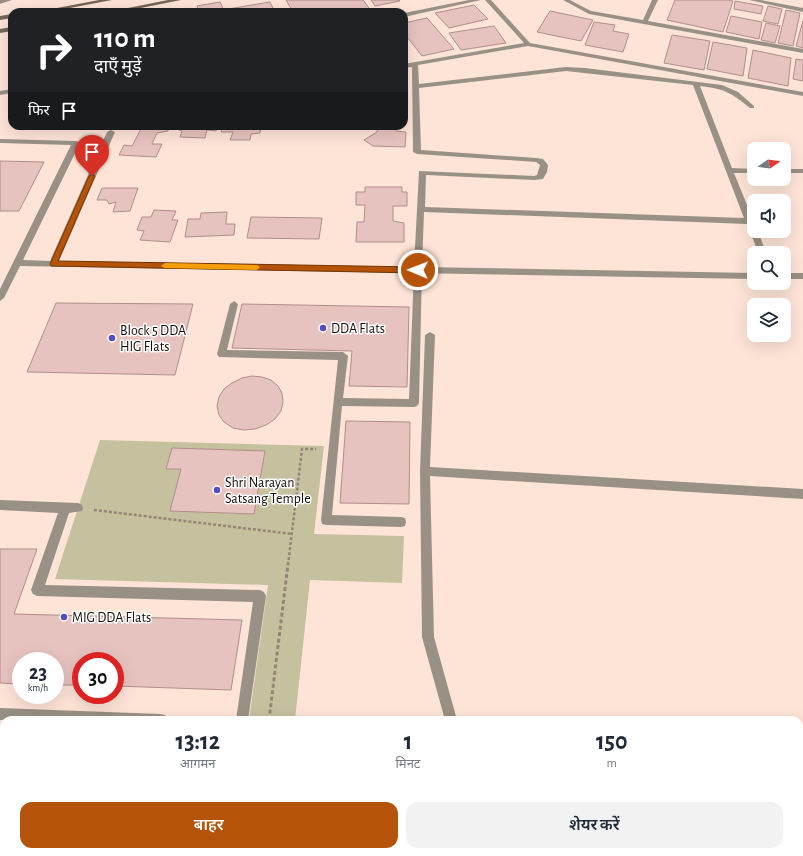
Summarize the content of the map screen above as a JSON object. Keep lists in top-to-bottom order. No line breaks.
{"places":["DDA Flats","Block 5 DDA HIG Flats","Shri Narayan Satsang Temple","MIG DDA Flats"],"north":"right","page":{"turn":["110 m","दाएँ मुड़ें"],"then":"फिर","speed":"23 km/h","limit":"30","eta":["13:12","आगमन","1","मिनट","150","m"],"buttons":["बाहर","शेयर करें"]}}
